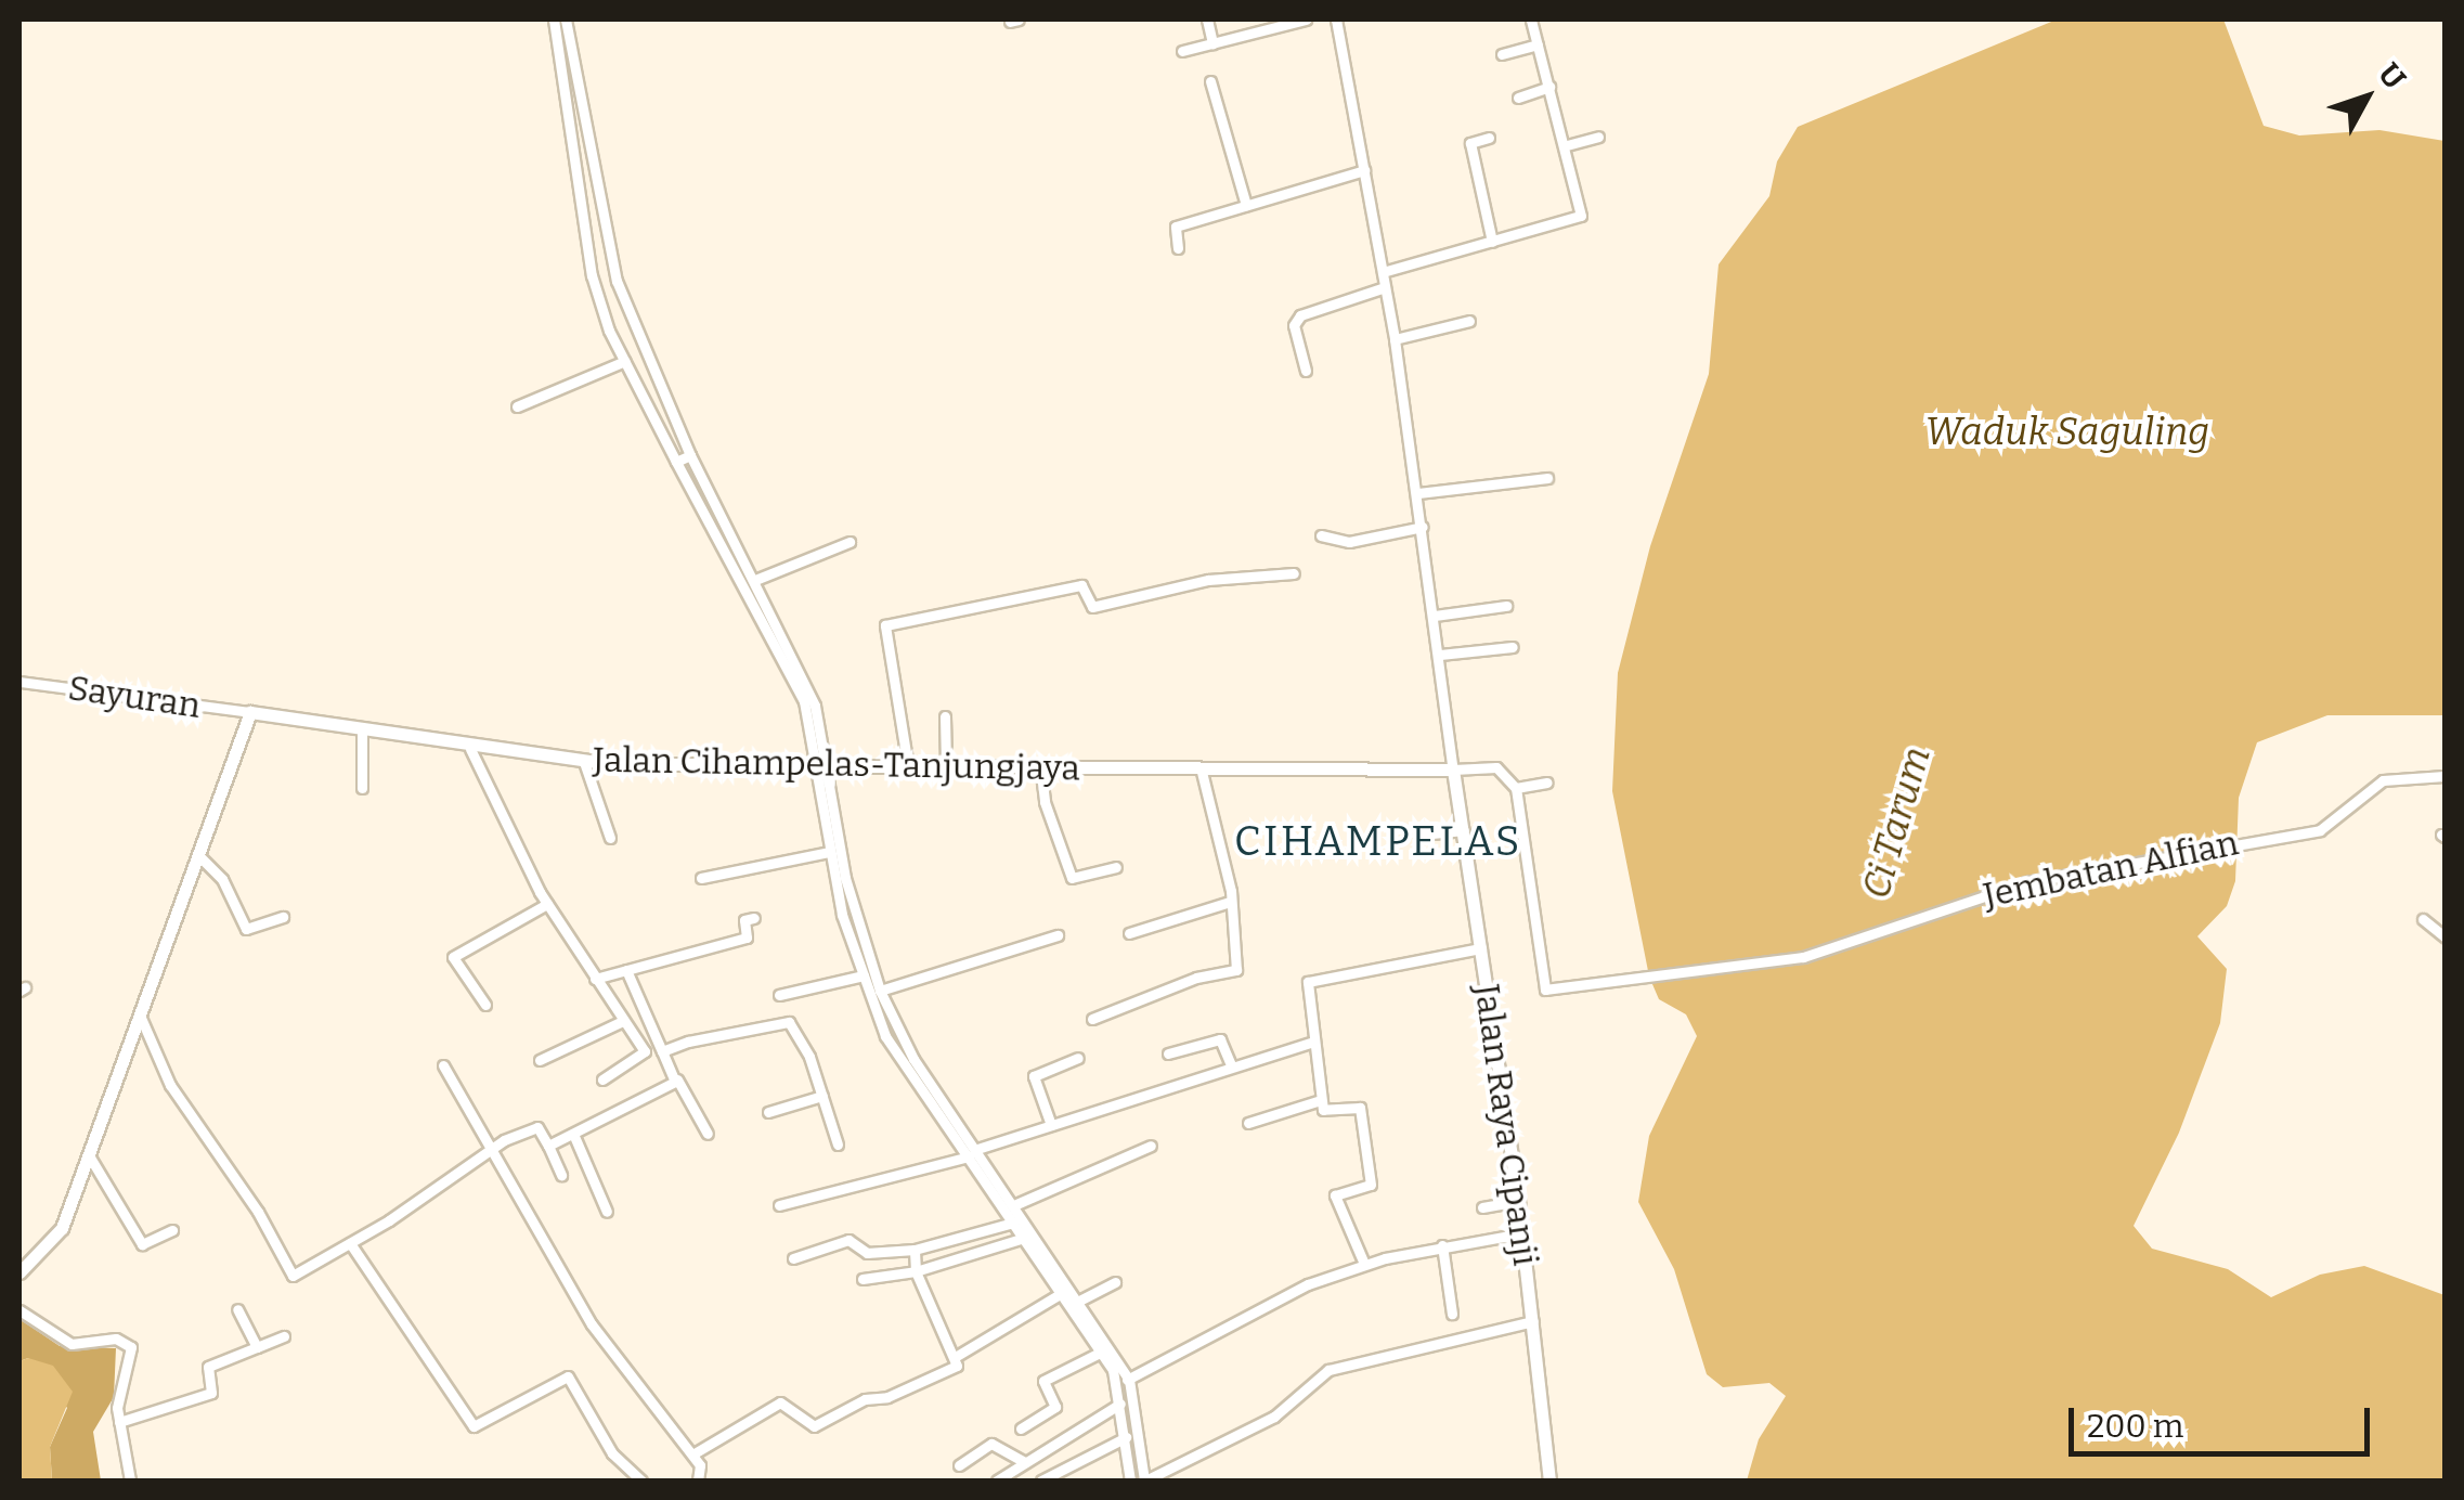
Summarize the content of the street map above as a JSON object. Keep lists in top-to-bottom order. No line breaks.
{"streets":{"main road":["Jalan Cihampelas-Tanjungjaya","Jalan Raya Cipanji"],"street":["Sayuran","Jembatan Alfian"]},"crossings":[["Sayuran","Jalan Cihampelas-Tanjungjaya"],["Jalan Cihampelas-Tanjungjaya","Jalan Raya Cipanji"]],"districts":["CIHAMPELAS"],"water":["Waduk Saguling","Ci Tarum"],"scale_bar":"200 m","north":"top right"}
